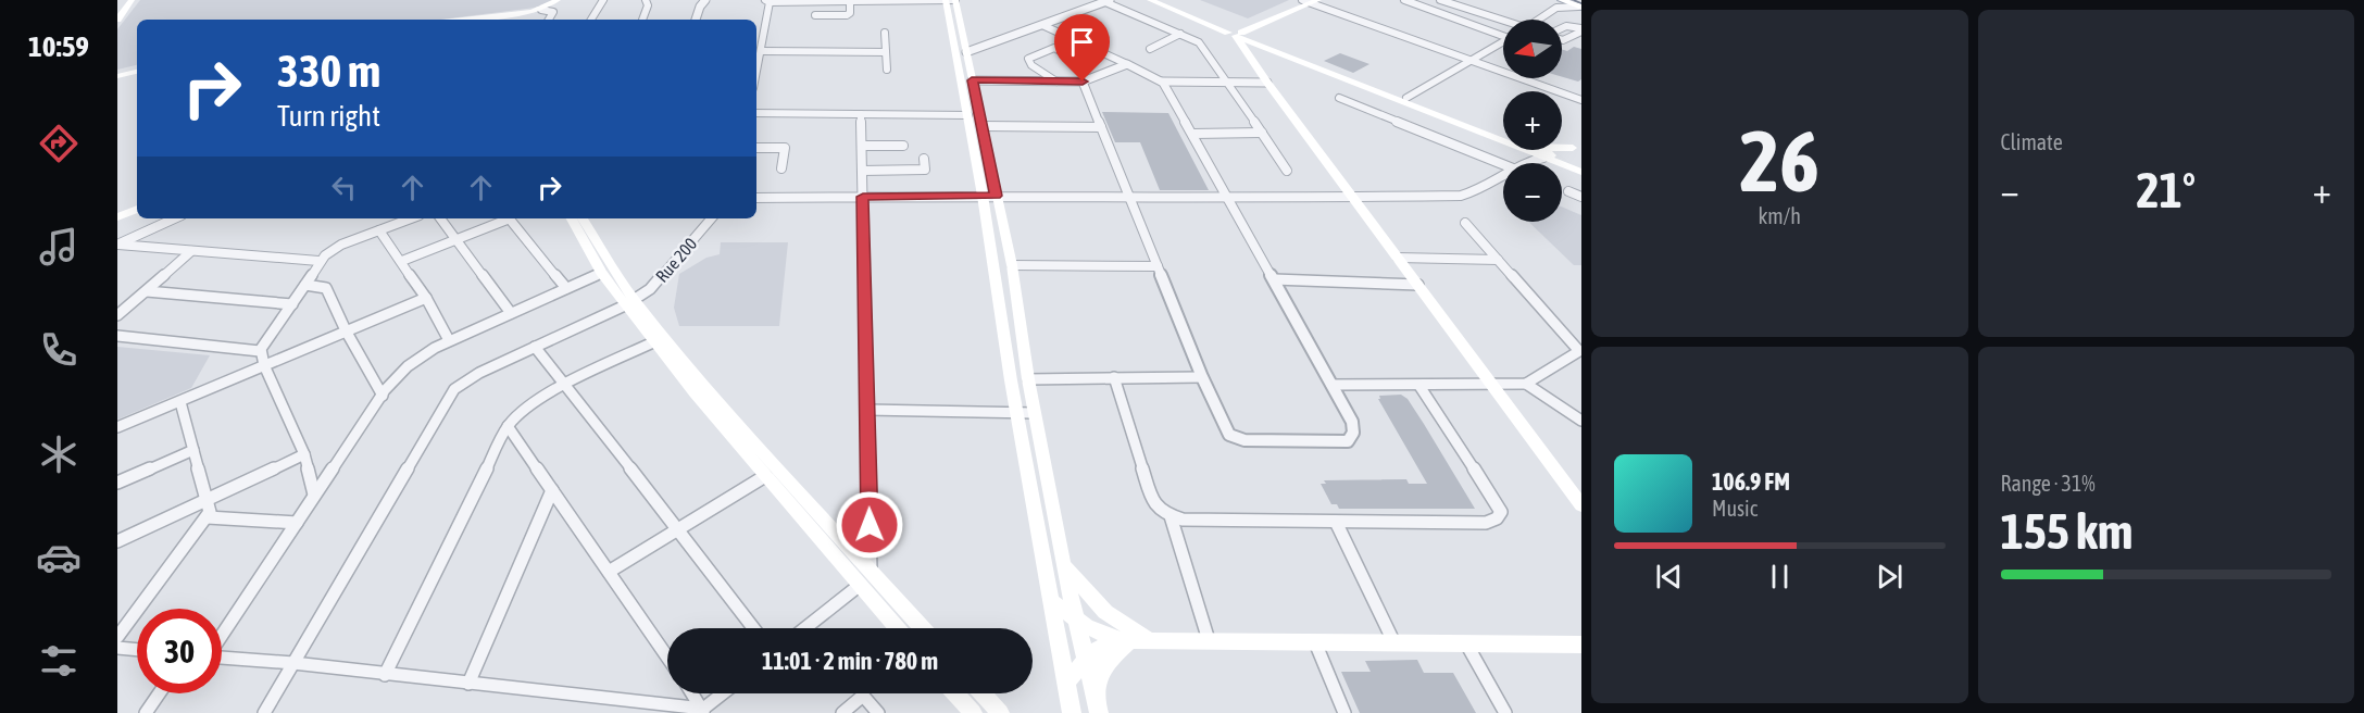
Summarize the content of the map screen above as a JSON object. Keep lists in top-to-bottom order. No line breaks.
{"streets":{"street":["Rue 200"]},"north":"left","page":{"tabs":"10:59","tile":[["26","km/h"],"Climate",["Range · 31%","155 km"]],"map_buttons":["+","−"],"turn":["330 m","Turn right"],"heat":["−","21°","+"],"song":["106.9 FM","Music"],"limit":"30","trip":"11:01 · 2 min · 780 m"}}
